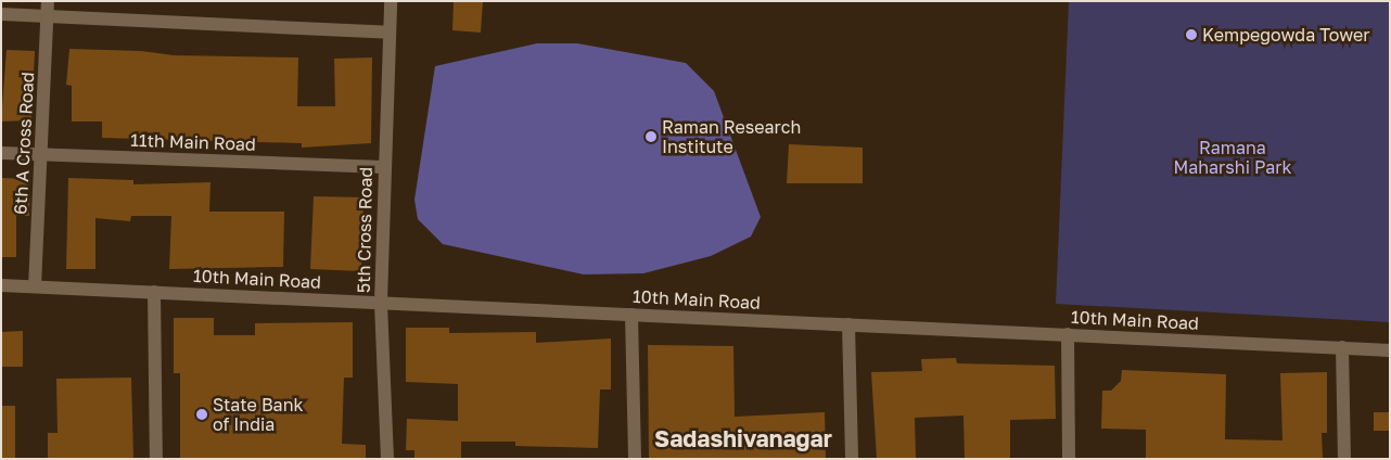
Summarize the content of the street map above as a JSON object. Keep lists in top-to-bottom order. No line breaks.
{"streets":{"street":["11th Main Road","6th A Cross Road","5th Cross Road","10th Main Road"]},"crossings":[["11th Main Road","6th A Cross Road"],["11th Main Road","5th Cross Road"],["6th A Cross Road","10th Main Road"],["5th Cross Road","10th Main Road"]],"districts":["Sadashivanagar"],"parks":["Ramana Maharshi Park"],"places":["Kempegowda Tower","Raman Research Institute","State Bank of India"]}
